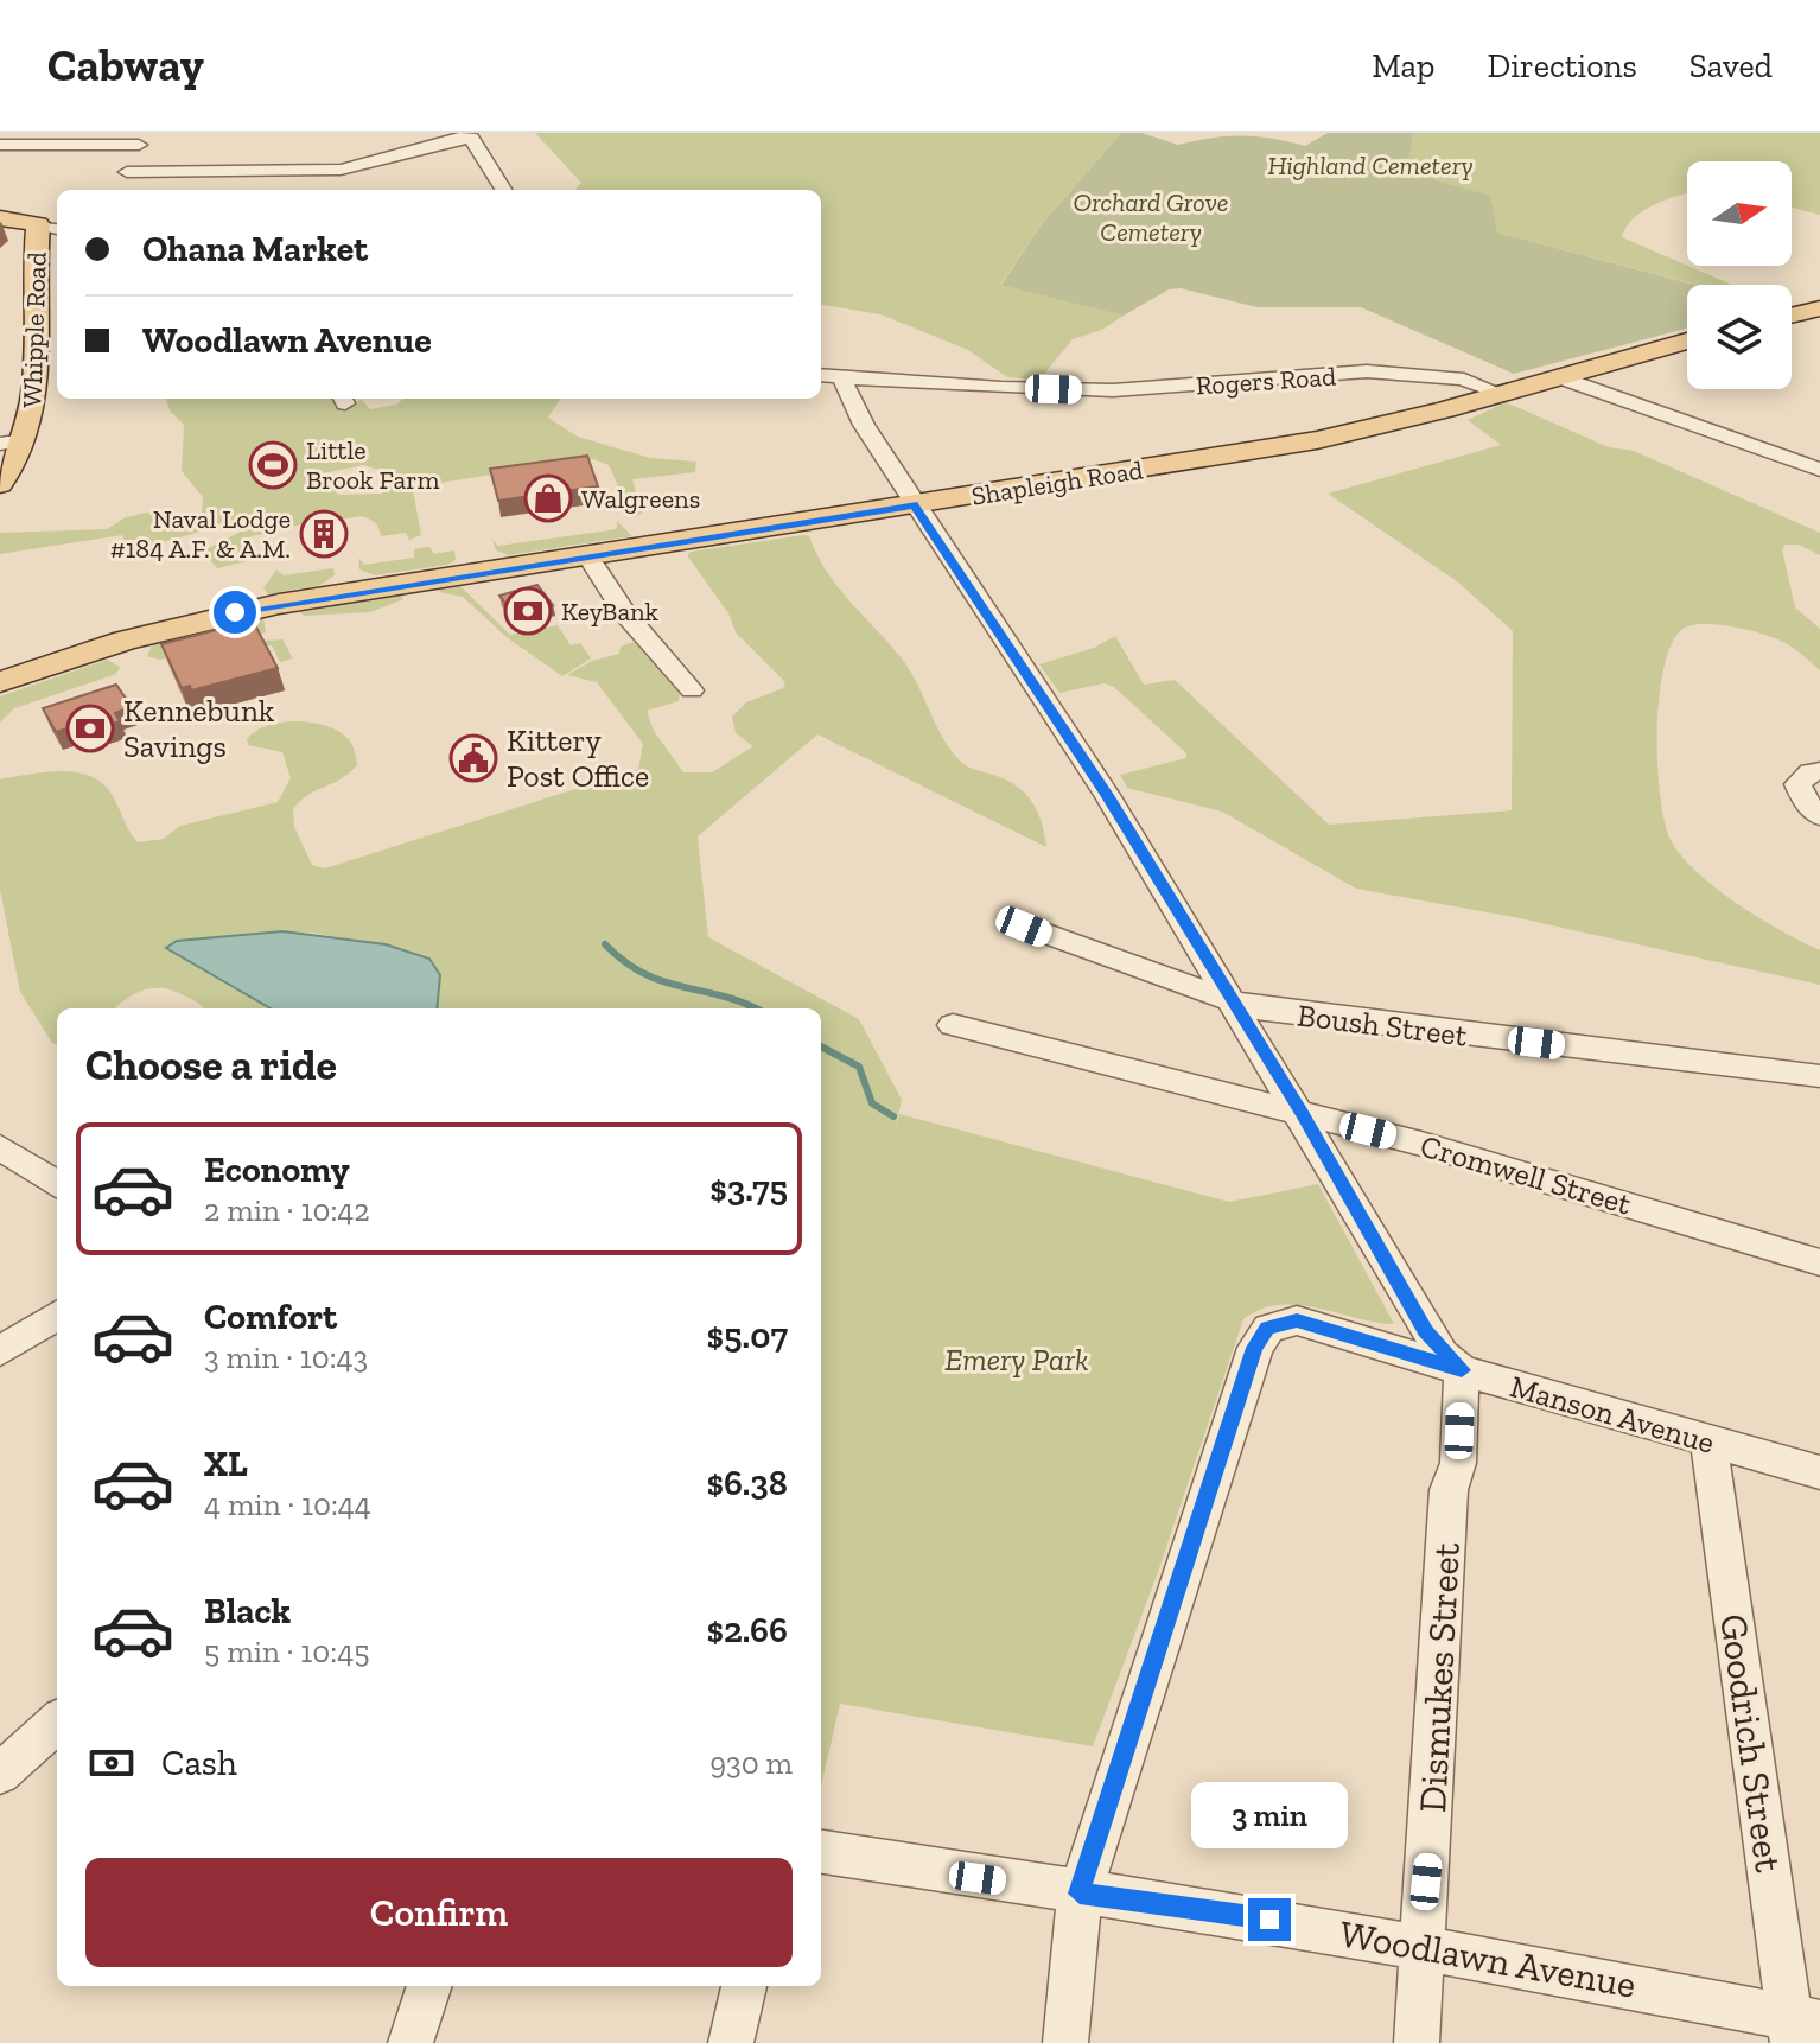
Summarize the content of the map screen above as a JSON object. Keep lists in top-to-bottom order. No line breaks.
{"streets":{"main road":["Whipple Road","Shapleigh Road"],"street":["Rogers Road","Boush Street","Cromwell Street","Manson Avenue","Dismukes Street","Goodrich Street","Woodlawn Avenue"]},"crossings":[["Rogers Road","Shapleigh Road"],["Manson Avenue","Dismukes Street"],["Manson Avenue","Goodrich Street"],["Manson Avenue","Woodlawn Avenue"],["Dismukes Street","Woodlawn Avenue"],["Goodrich Street","Woodlawn Avenue"]],"parks":["Highland Cemetery","Orchard Grove Cemetery","Emery Park"],"places":{"sports":["Little Brook Farm"],"shop":["Walgreens"],"building":["Naval Lodge #184 A.F. & A.M."],"bank":["KeyBank","Kennebunk Savings"],"public building":["Kittery Post Office"]},"north":"right","page":{"header":"Cabway","nav":["Map","Directions","Saved"],"banner":["Ohana Market","Woodlawn Avenue"],"heading":"Choose a ride","list":[{"name":"Economy","note":"2 min · 10:42","value":"$3.75"},{"name":"Comfort","note":"3 min · 10:43","value":"$5.07"},{"name":"XL","note":"4 min · 10:44","value":"$6.38"},{"name":"Black","note":"5 min · 10:45","value":"$2.66"}],"pay":["Cash","930 m"],"bubble":"3 min","buttons":"Confirm"}}
